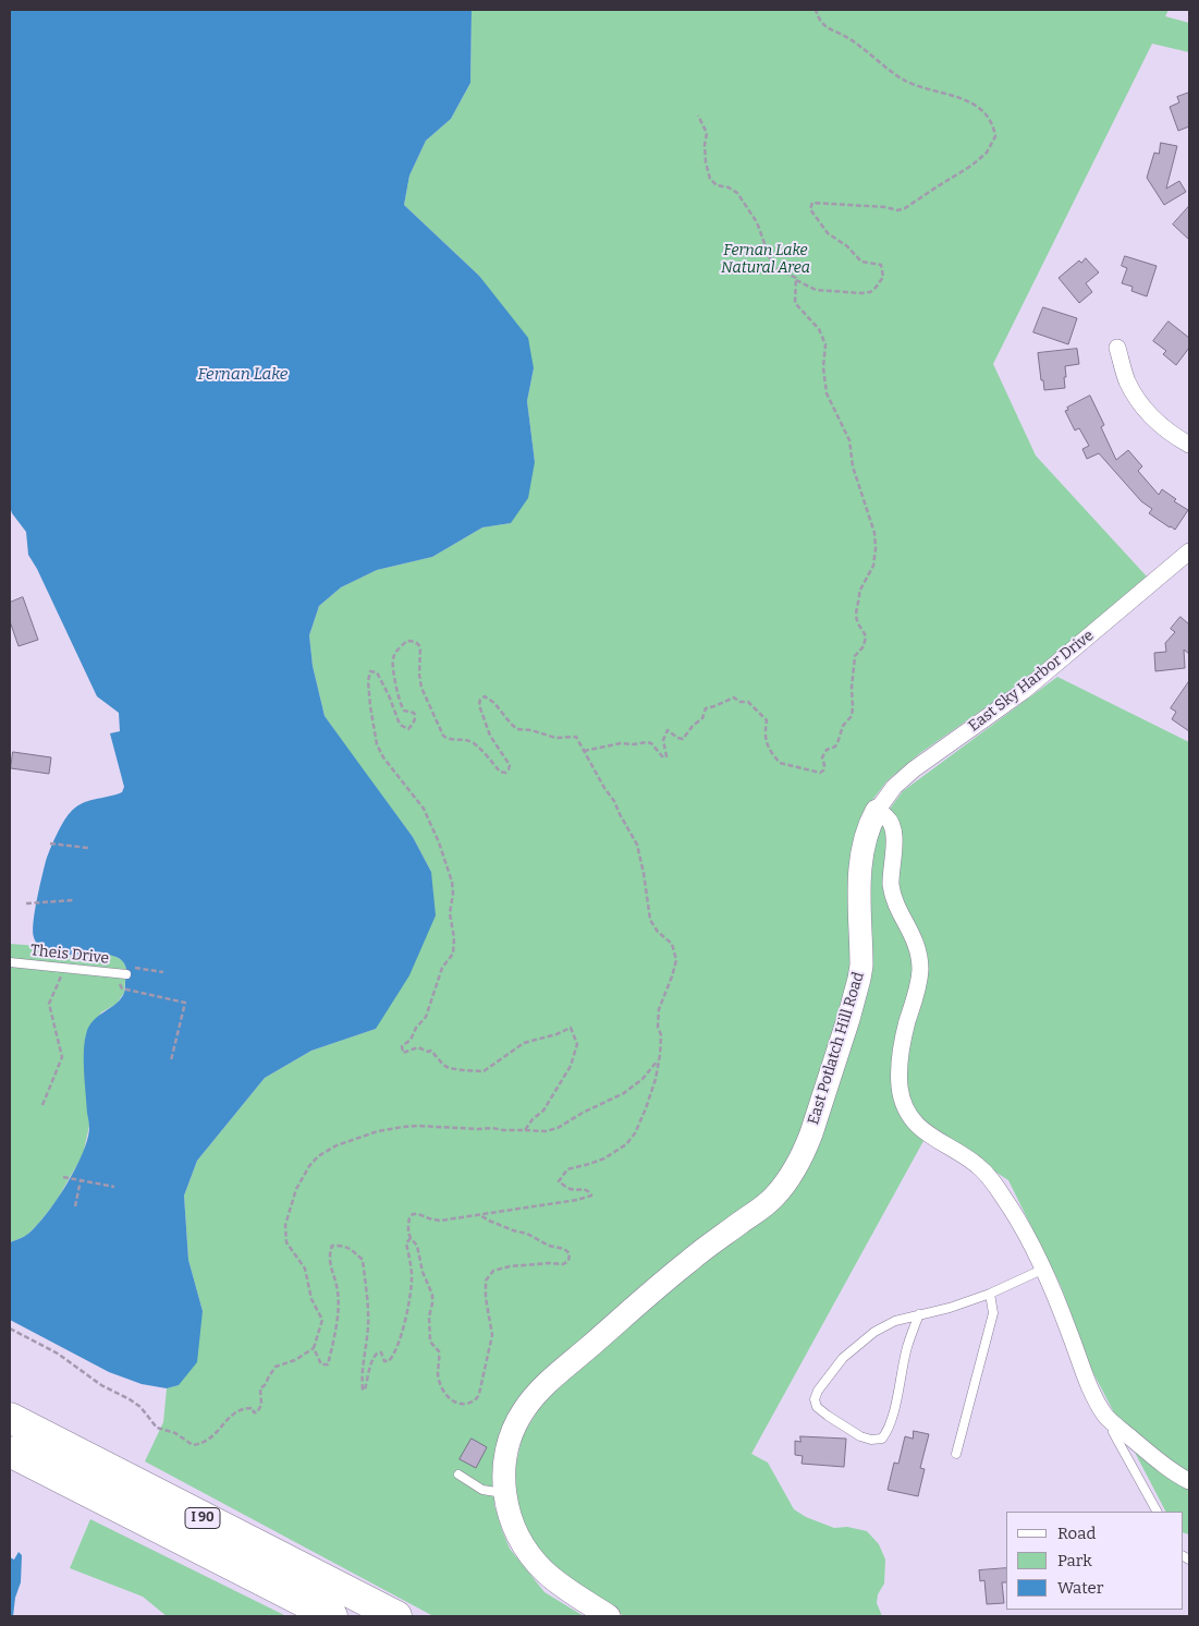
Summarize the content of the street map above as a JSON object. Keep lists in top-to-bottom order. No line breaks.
{"streets":{"highway":["I 90"],"street":["East Sky Harbor Drive","East Potlatch Hill Road"],"lane":["Theis Drive"]},"crossings":[["East Sky Harbor Drive","East Potlatch Hill Road"]],"water":["Fernan Lake"],"parks":["Fernan Lake Natural Area"],"legend":["Road","Park","Water"]}
